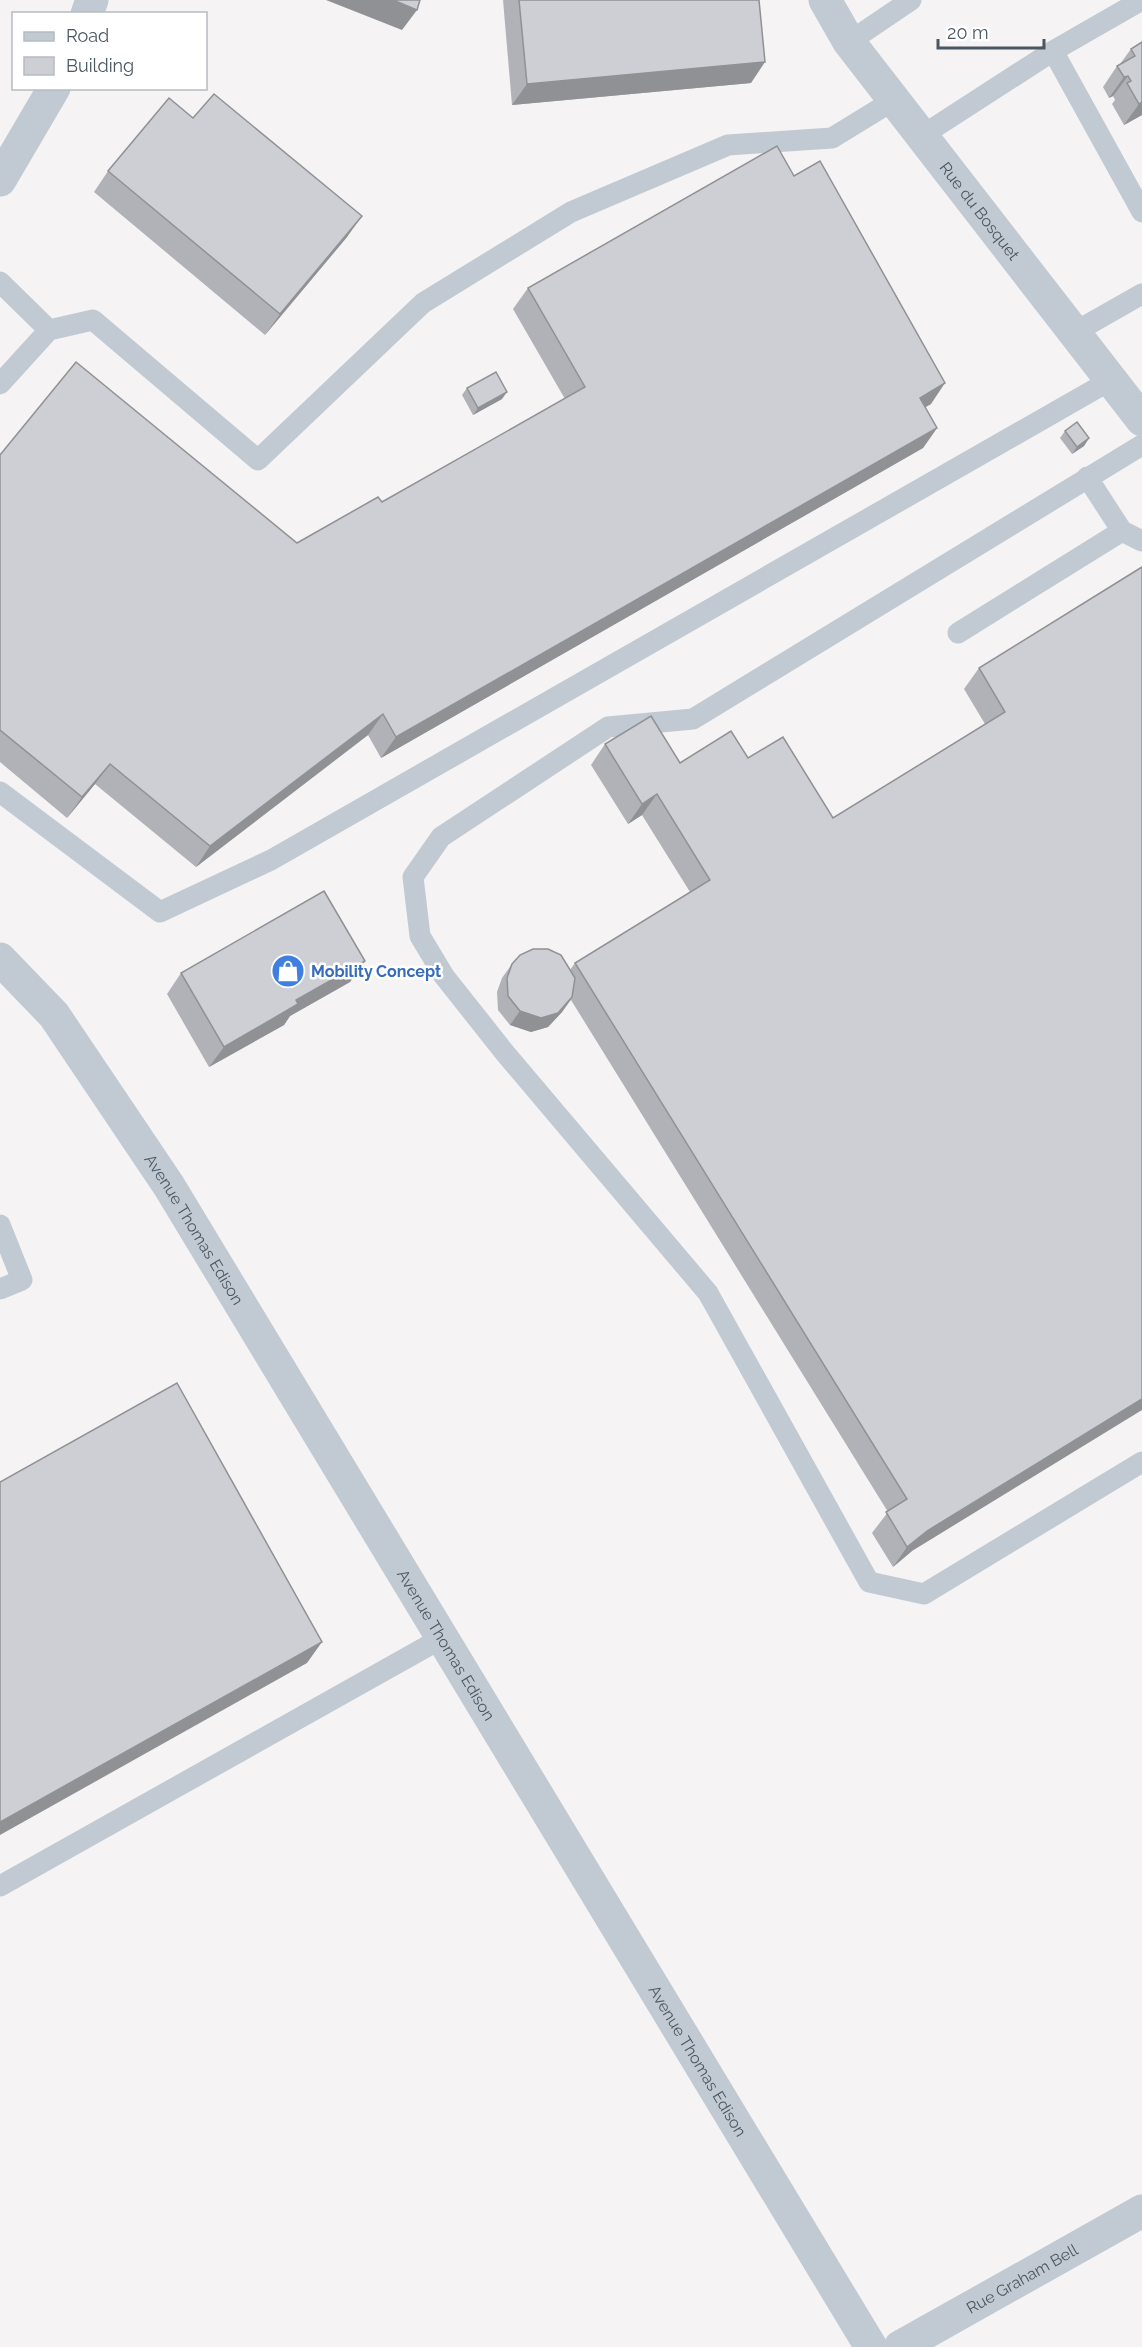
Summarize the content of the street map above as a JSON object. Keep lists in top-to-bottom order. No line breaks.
{"streets":{"street":["Rue du Bosquet","Avenue Thomas Edison","Rue Graham Bell"]},"places":{"shop":["Mobility Concept"]},"legend":["Road","Building"],"scale_bar":"20 m"}
